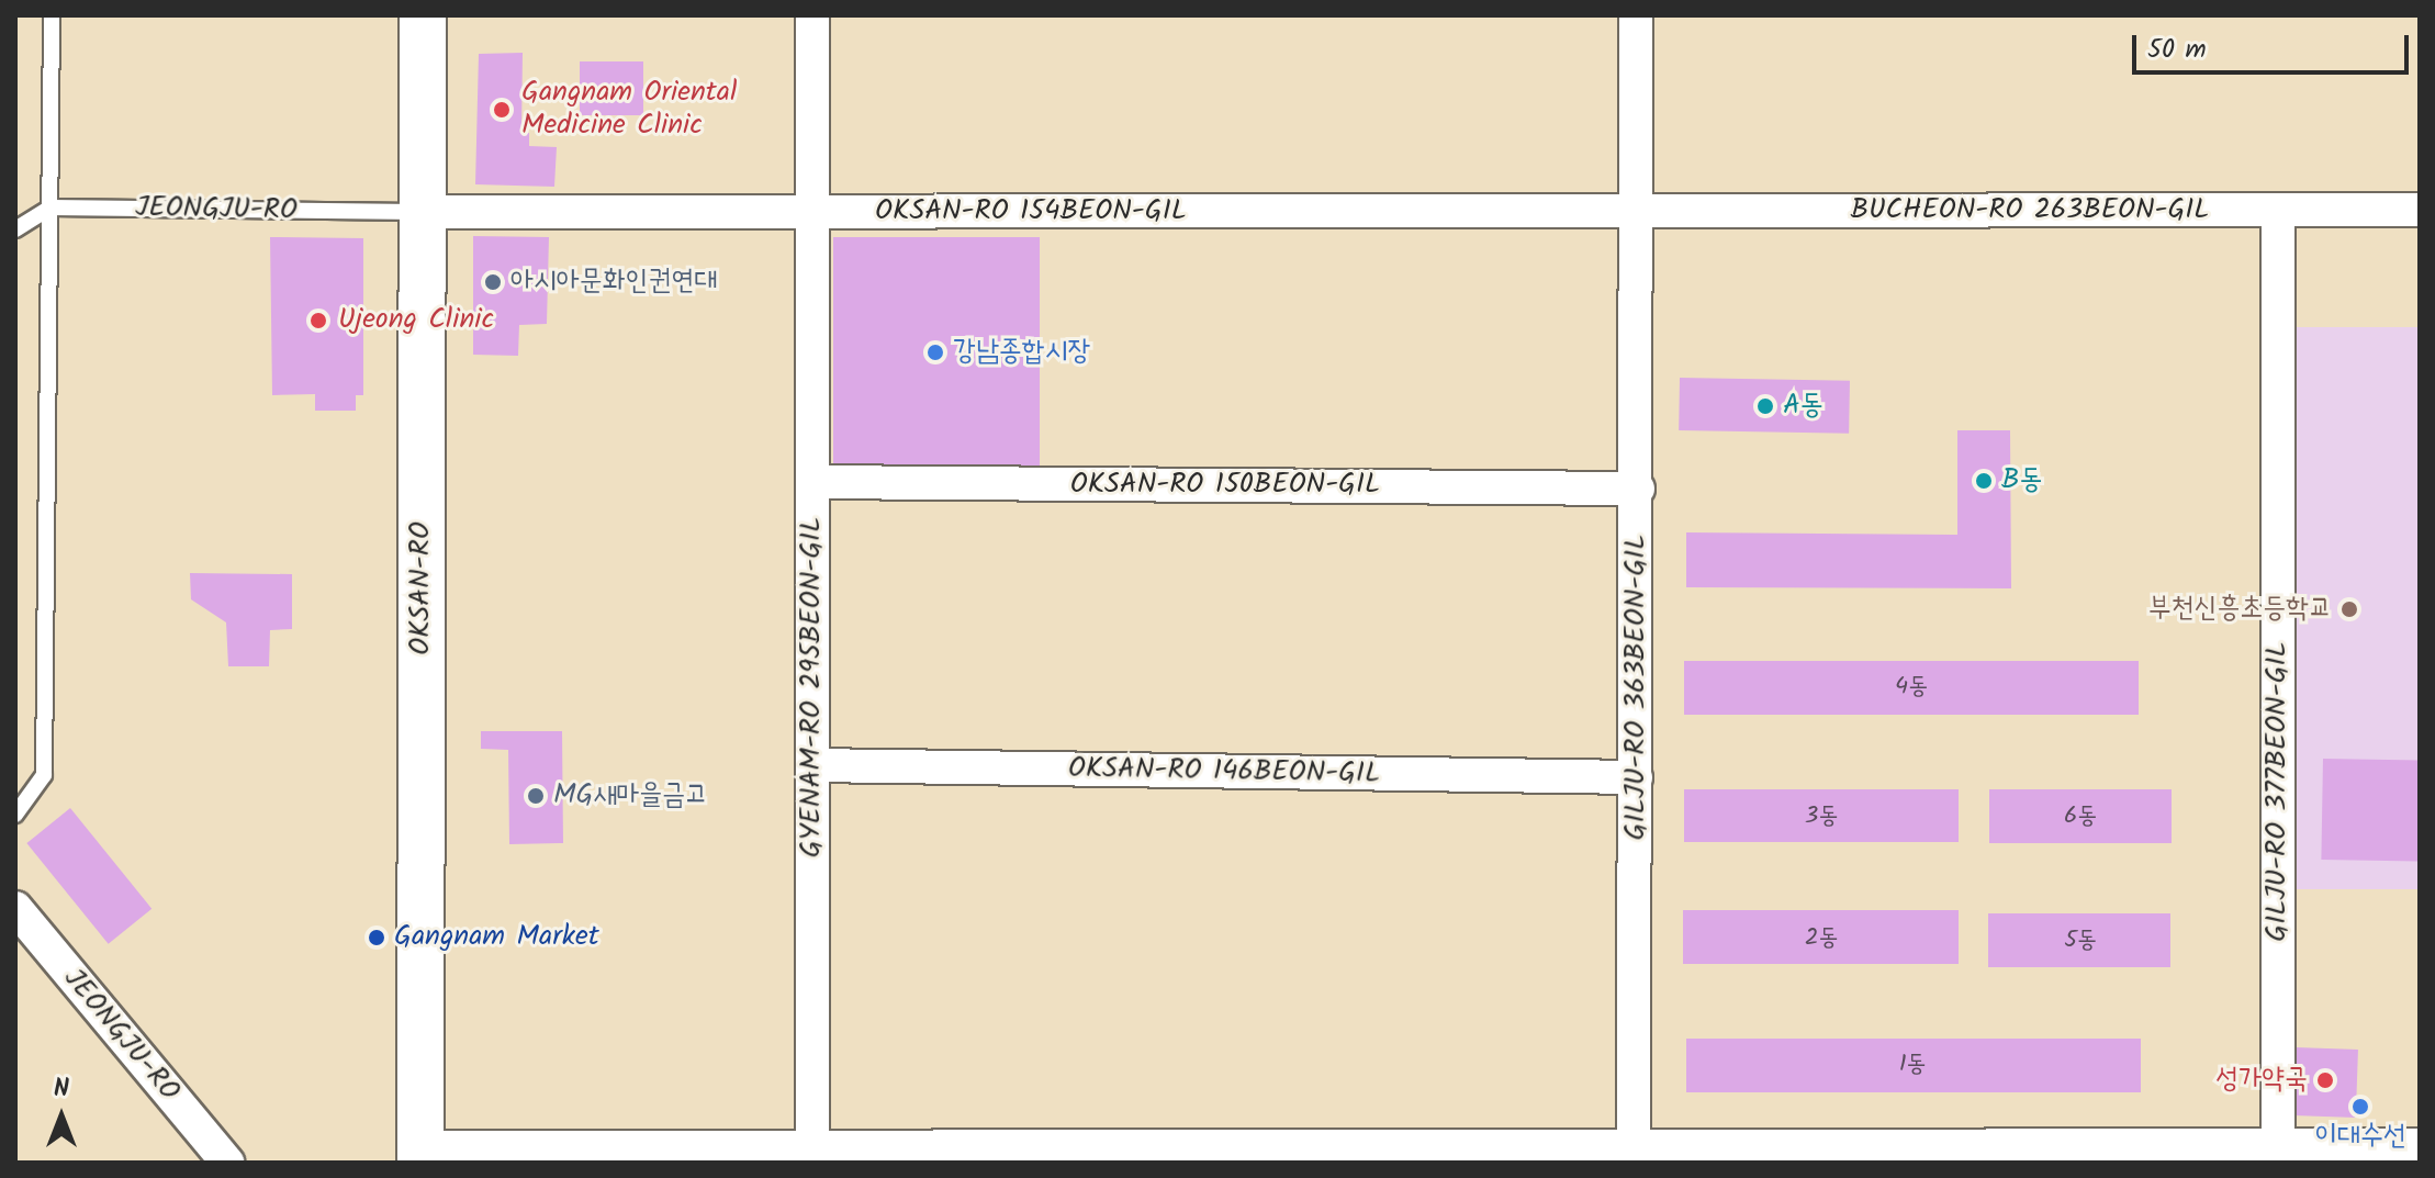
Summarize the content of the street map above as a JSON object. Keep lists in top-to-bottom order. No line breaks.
{"streets":{"street":["JEONGJU-RO","BUCHEON-RO 263BEON-GIL","OKSAN-RO 154BEON-GIL","OKSAN-RO 150BEON-GIL","OKSAN-RO","GYENAM-RO 295BEON-GIL","GILJU-RO 363BEON-GIL","OKSAN-RO 146BEON-GIL","GILJU-RO 377BEON-GIL"]},"crossings":[["JEONGJU-RO","OKSAN-RO 154BEON-GIL"],["JEONGJU-RO","OKSAN-RO"],["BUCHEON-RO 263BEON-GIL","OKSAN-RO 154BEON-GIL"],["BUCHEON-RO 263BEON-GIL","GILJU-RO 363BEON-GIL"],["BUCHEON-RO 263BEON-GIL","GILJU-RO 377BEON-GIL"],["OKSAN-RO 154BEON-GIL","OKSAN-RO"],["OKSAN-RO 154BEON-GIL","GYENAM-RO 295BEON-GIL"],["OKSAN-RO 154BEON-GIL","GILJU-RO 363BEON-GIL"],["OKSAN-RO 150BEON-GIL","GYENAM-RO 295BEON-GIL"],["OKSAN-RO 150BEON-GIL","GILJU-RO 363BEON-GIL"],["GYENAM-RO 295BEON-GIL","OKSAN-RO 146BEON-GIL"],["GILJU-RO 363BEON-GIL","OKSAN-RO 146BEON-GIL"]],"places":["Gangnam Oriental Medicine Clinic","아시아문화인권연대","Ujeong Clinic","강남종합시장","A동","B동","부천신흥초등학교","MG새마을금고","Gangnam Market","성가약국","이대수선"],"house_numbers":["4동","3동","6동","2동","5동","1동"],"scale_bar":"50 m","north":"top"}
